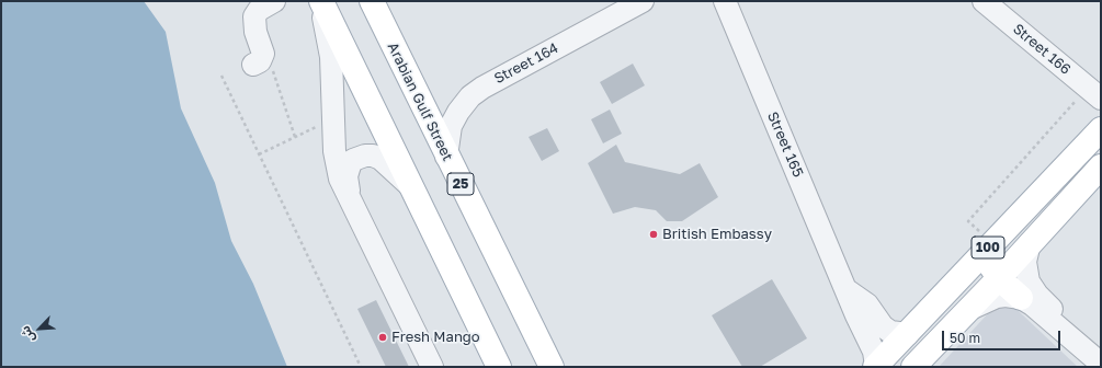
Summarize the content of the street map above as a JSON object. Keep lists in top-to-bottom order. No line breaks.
{"streets":{"main road":["Arabian Gulf Street","25","100"],"street":["Street 166","Street 164","Street 165"]},"crossings":[["Street 164","Arabian Gulf Street"],["Street 165","100"]],"places":["British Embassy","Fresh Mango"],"scale_bar":"50 m","north":"bottom left"}
